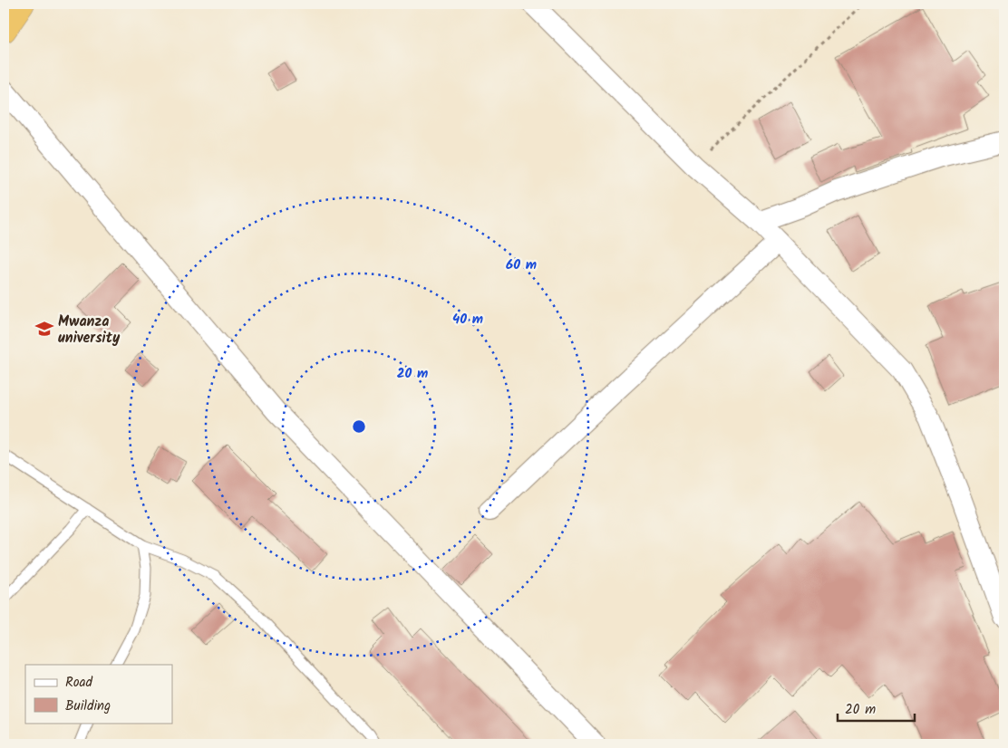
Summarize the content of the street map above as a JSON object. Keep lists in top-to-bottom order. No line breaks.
{"places":{"school or university":["Mwanza university"]},"legend":["Road","Building"],"scale_bar":"20 m","rings":["60 m","40 m","20 m"]}
